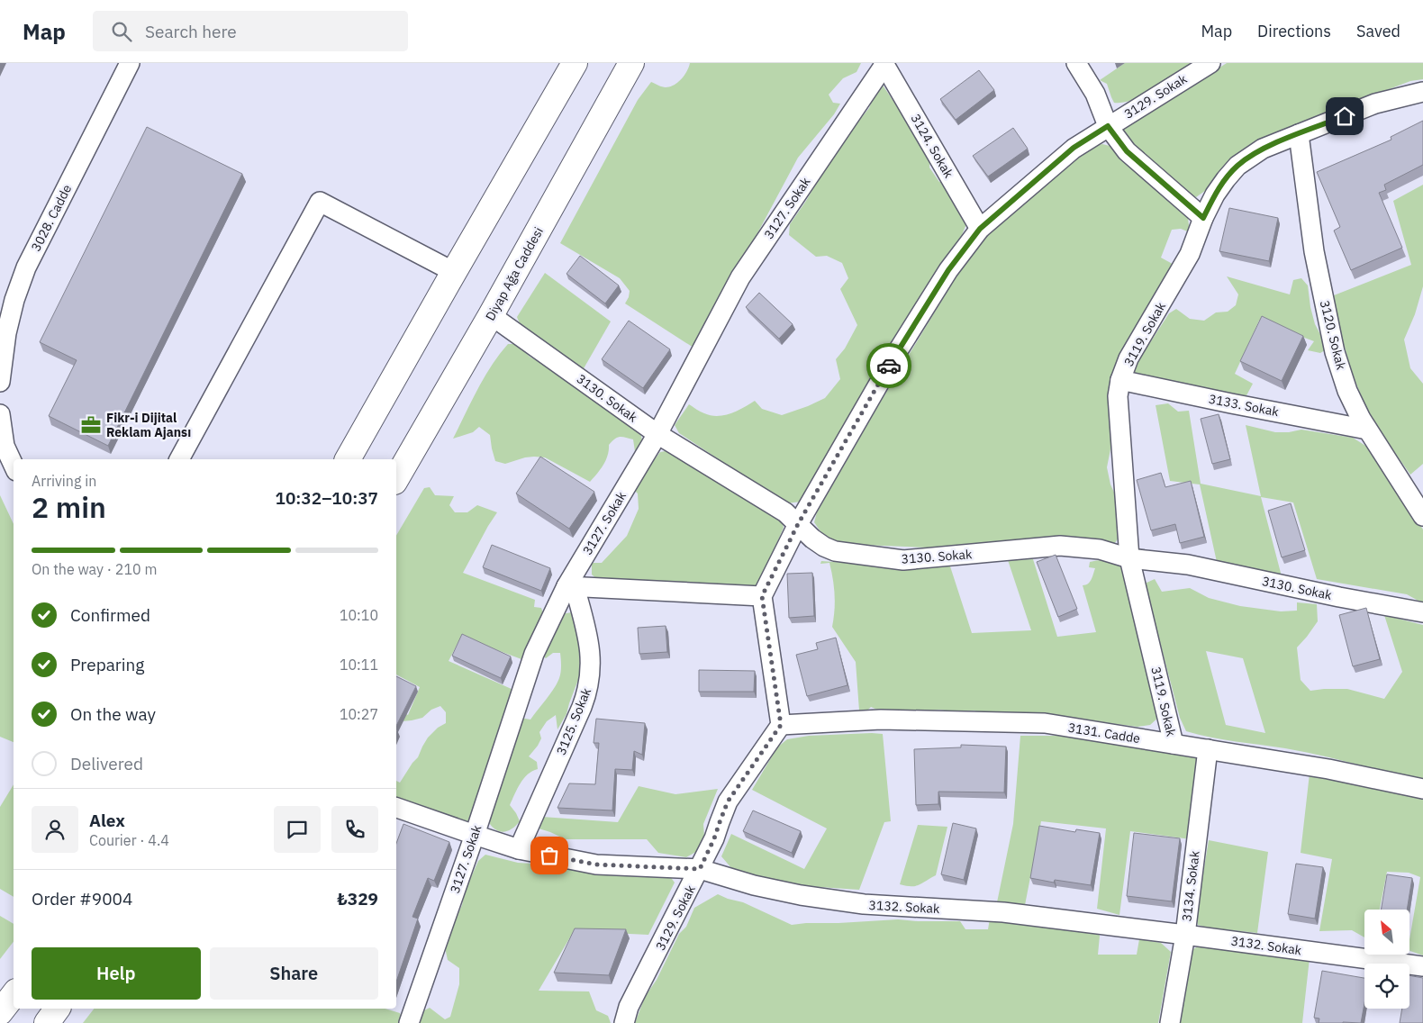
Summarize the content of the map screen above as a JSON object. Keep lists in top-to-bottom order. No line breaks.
{"streets":{"main road":["Diyap Ağa Caddesi"],"street":["3129. Sokak","3124. Sokak","3127. Sokak","3028. Cadde","3119. Sokak","3120. Sokak","3130. Sokak","3133. Sokak","3125. Sokak","3131. Cadde","3134. Sokak","3132. Sokak"]},"crossings":[["3129. Sokak","3124. Sokak"],["3129. Sokak","3130. Sokak"],["3129. Sokak","3131. Cadde"],["3129. Sokak","3132. Sokak"],["3124. Sokak","3127. Sokak"],["3127. Sokak","3130. Sokak"],["3127. Sokak","3125. Sokak"],["3127. Sokak","3132. Sokak"],["Diyap Ağa Caddesi","3130. Sokak"],["3119. Sokak","3120. Sokak"],["3119. Sokak","3130. Sokak"],["3119. Sokak","3133. Sokak"],["3119. Sokak","3131. Cadde"],["3120. Sokak","3133. Sokak"],["3125. Sokak","3132. Sokak"],["3131. Cadde","3134. Sokak"],["3134. Sokak","3132. Sokak"]],"places":{"office":["Fikr-i Dijital Reklam Ajansı"]},"north":"top left","page":{"header":"Map","search":"Search here","nav":["Map","Directions","Saved"],"heading":["2 min","Arriving in","10:32–10:37"],"panel":["Alex","Courier · 4.4","Order #9004","₺329"],"bar":"On the way · 210 m","list":[["Confirmed","10:10"],["Preparing","10:11"],["On the way","10:27"],"Delivered"],"buttons":["Help","Share"]}}
